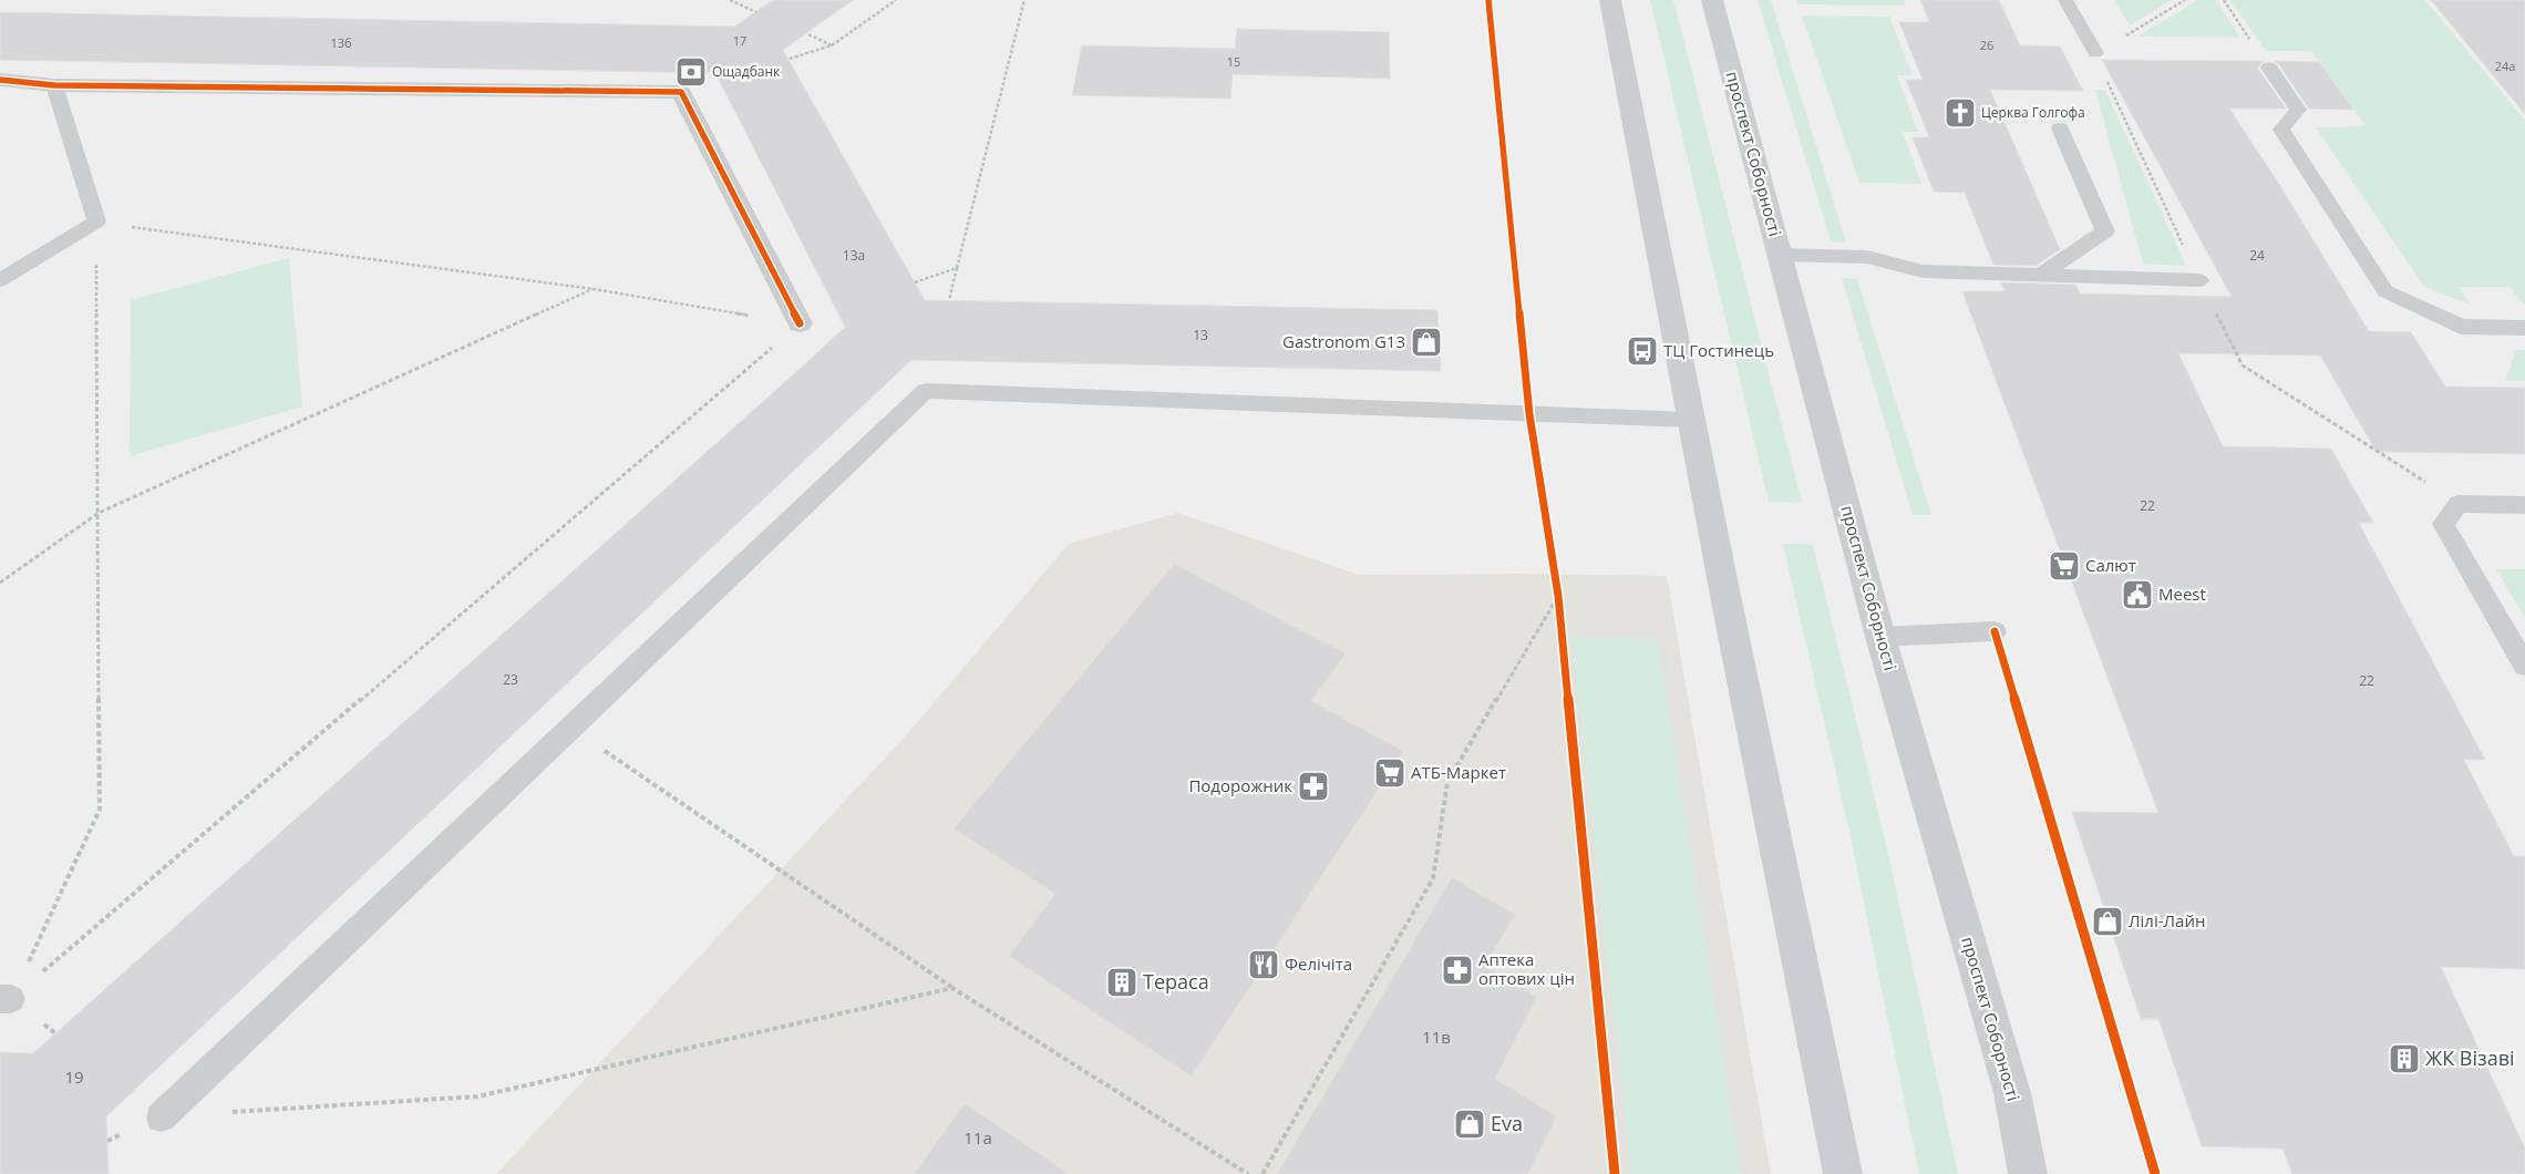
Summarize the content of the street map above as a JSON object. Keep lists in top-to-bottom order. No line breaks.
{"streets":{"main road":["проспект Соборності"]},"places":{"bank":["Ощадбанк"],"church":["Церква Голгофа"],"shop":["Gastronom G13","Лілі-Лайн","Eva"],"bus stop":["ТЦ Гостинець"],"supermarket":["Салют","АТБ-Маркет"],"public building":["Meest"],"pharmacy":["Подорожник","Аптека оптових цін"],"restaurant":["Фелічіта"],"building":["Тераса","ЖК Візаві"]},"house_numbers":["17","13б","26","15","24а","13а","24","13","22","23","22","11в","19","11а"]}
